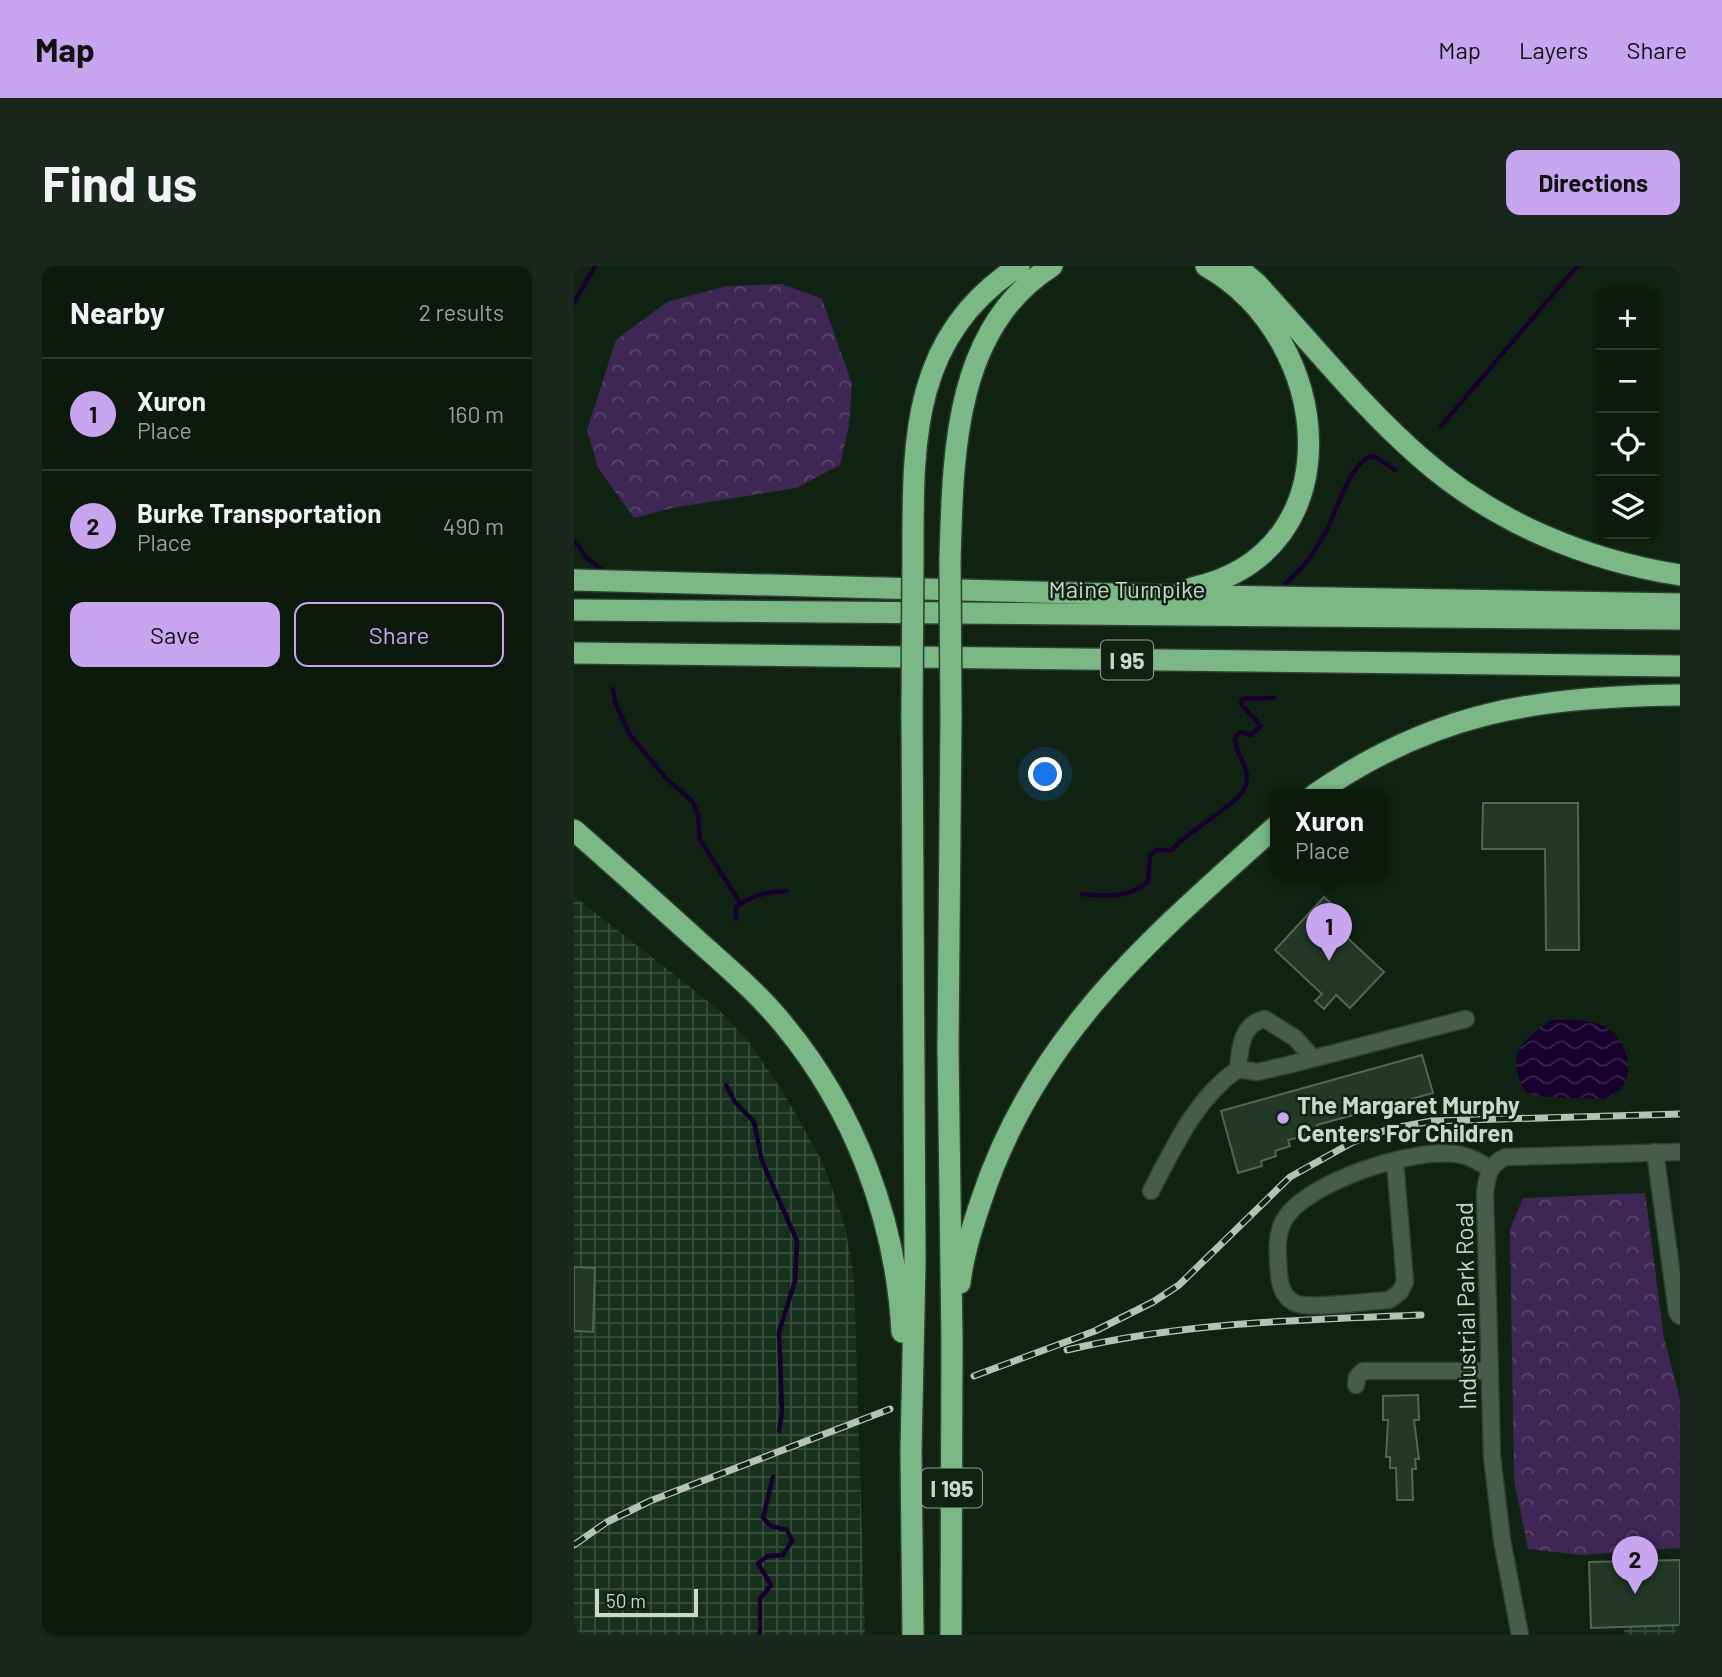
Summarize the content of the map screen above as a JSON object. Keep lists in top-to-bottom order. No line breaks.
{"streets":{"highway":["Maine Turnpike","I 95","I 195"],"street":["Industrial Park Road"]},"places":["The Margaret Murphy Centers For Children"],"scale_bar":"50 m","page":{"header":"Map","nav":["Map","Layers","Share"],"buttons":["Directions",["Save","Share"]],"title":"Find us","heading":["Nearby","2 results"],"map_buttons":["+","−"],"list":[{"mark":"1","name":"Xuron","note":"Place","value":"160 m"},{"mark":"2","name":"Burke Transportation","note":"Place","value":"490 m"}],"popup":["Xuron","Place"],"pins":["1","2"],"scale":"50 m"}}
